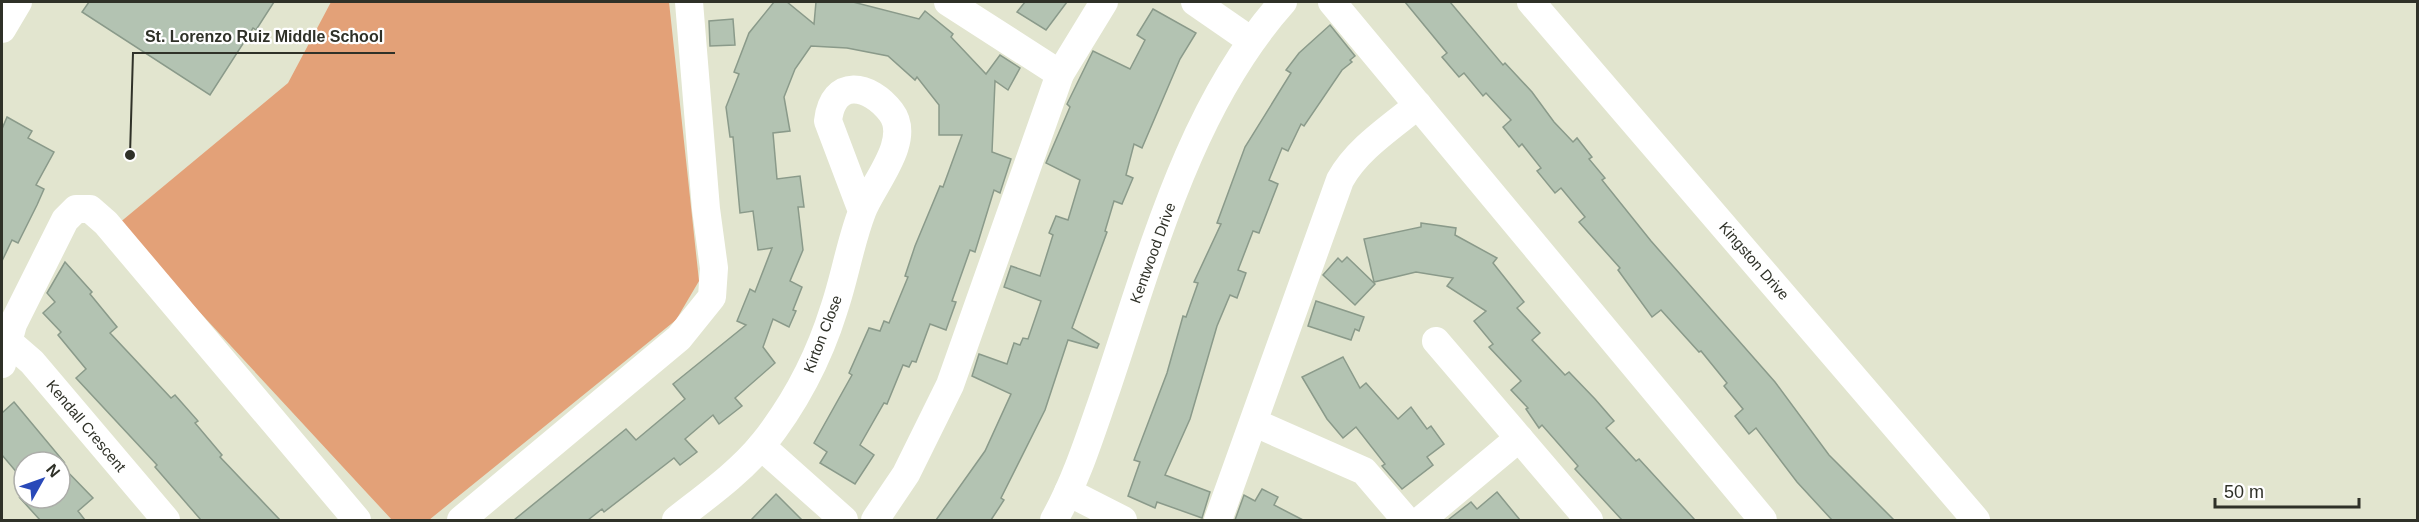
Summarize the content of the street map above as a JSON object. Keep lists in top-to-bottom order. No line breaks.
{"streets":{"street":["Kentwood Drive","Kingston Drive","Kirton Close","Kendall Crescent"]},"places":["St. Lorenzo Ruiz Middle School"],"scale_bar":"50 m","north":"top right"}
